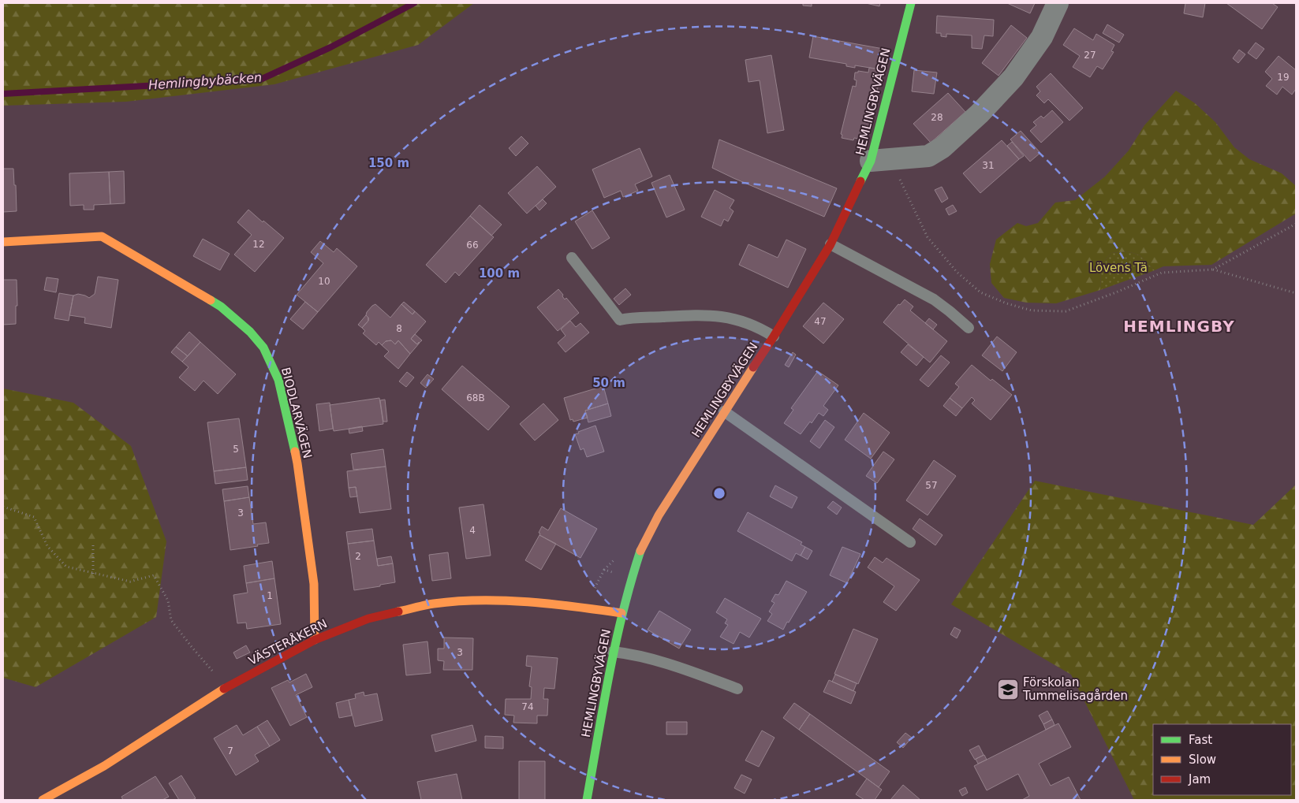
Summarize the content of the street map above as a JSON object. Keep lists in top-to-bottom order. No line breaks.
{"streets":{"street":["HEMLINGBYVÄGEN","BIODLARVÄGEN","VÄSTERÅKERN"]},"crossings":[["HEMLINGBYVÄGEN","VÄSTERÅKERN"],["BIODLARVÄGEN","VÄSTERÅKERN"]],"districts":["HEMLINGBY"],"water":["Hemlingbybäcken"],"parks":["Lövens Tä"],"places":{"school or university":["Förskolan Tummelisagården"]},"house_numbers":["27","19","28","31","12","66","10","47","8","68B","5","57","3","4","2","1","3","74","7"],"legend":["Fast","Slow","Jam"],"rings":["150 m","100 m","50 m"]}
